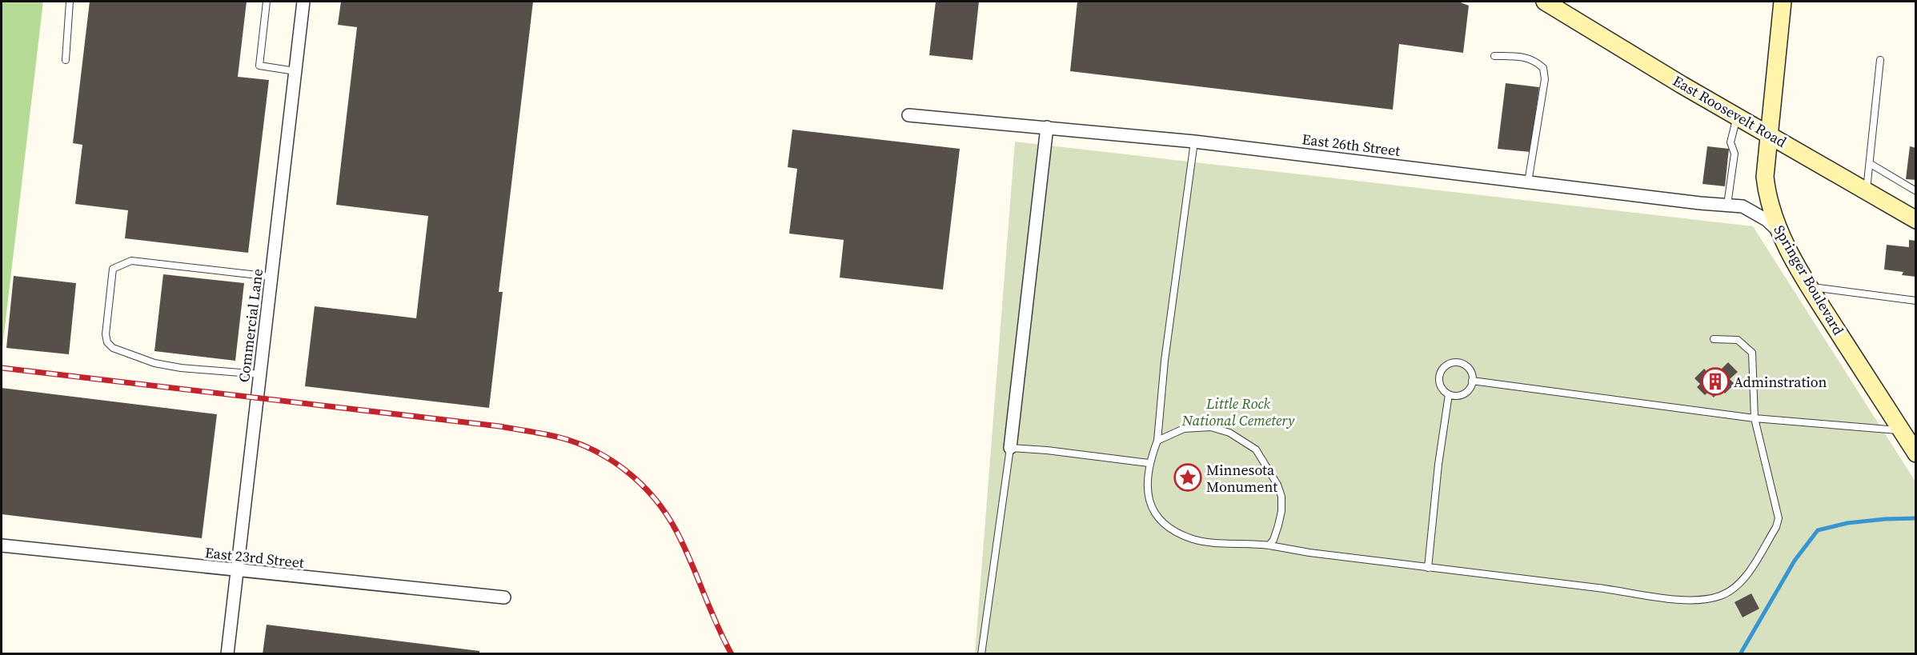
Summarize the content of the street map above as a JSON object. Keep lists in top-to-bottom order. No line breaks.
{"streets":{"main road":["East Roosevelt Road","Springer Boulevard"],"street":["East 26th Street","Commercial Lane","East 23rd Street"]},"crossings":[["East Roosevelt Road","Springer Boulevard"],["East 26th Street","Springer Boulevard"],["Commercial Lane","East 23rd Street"]],"parks":["Little Rock National Cemetery"],"places":{"building":["Adminstration"],"place":["Minnesota Monument"]}}
